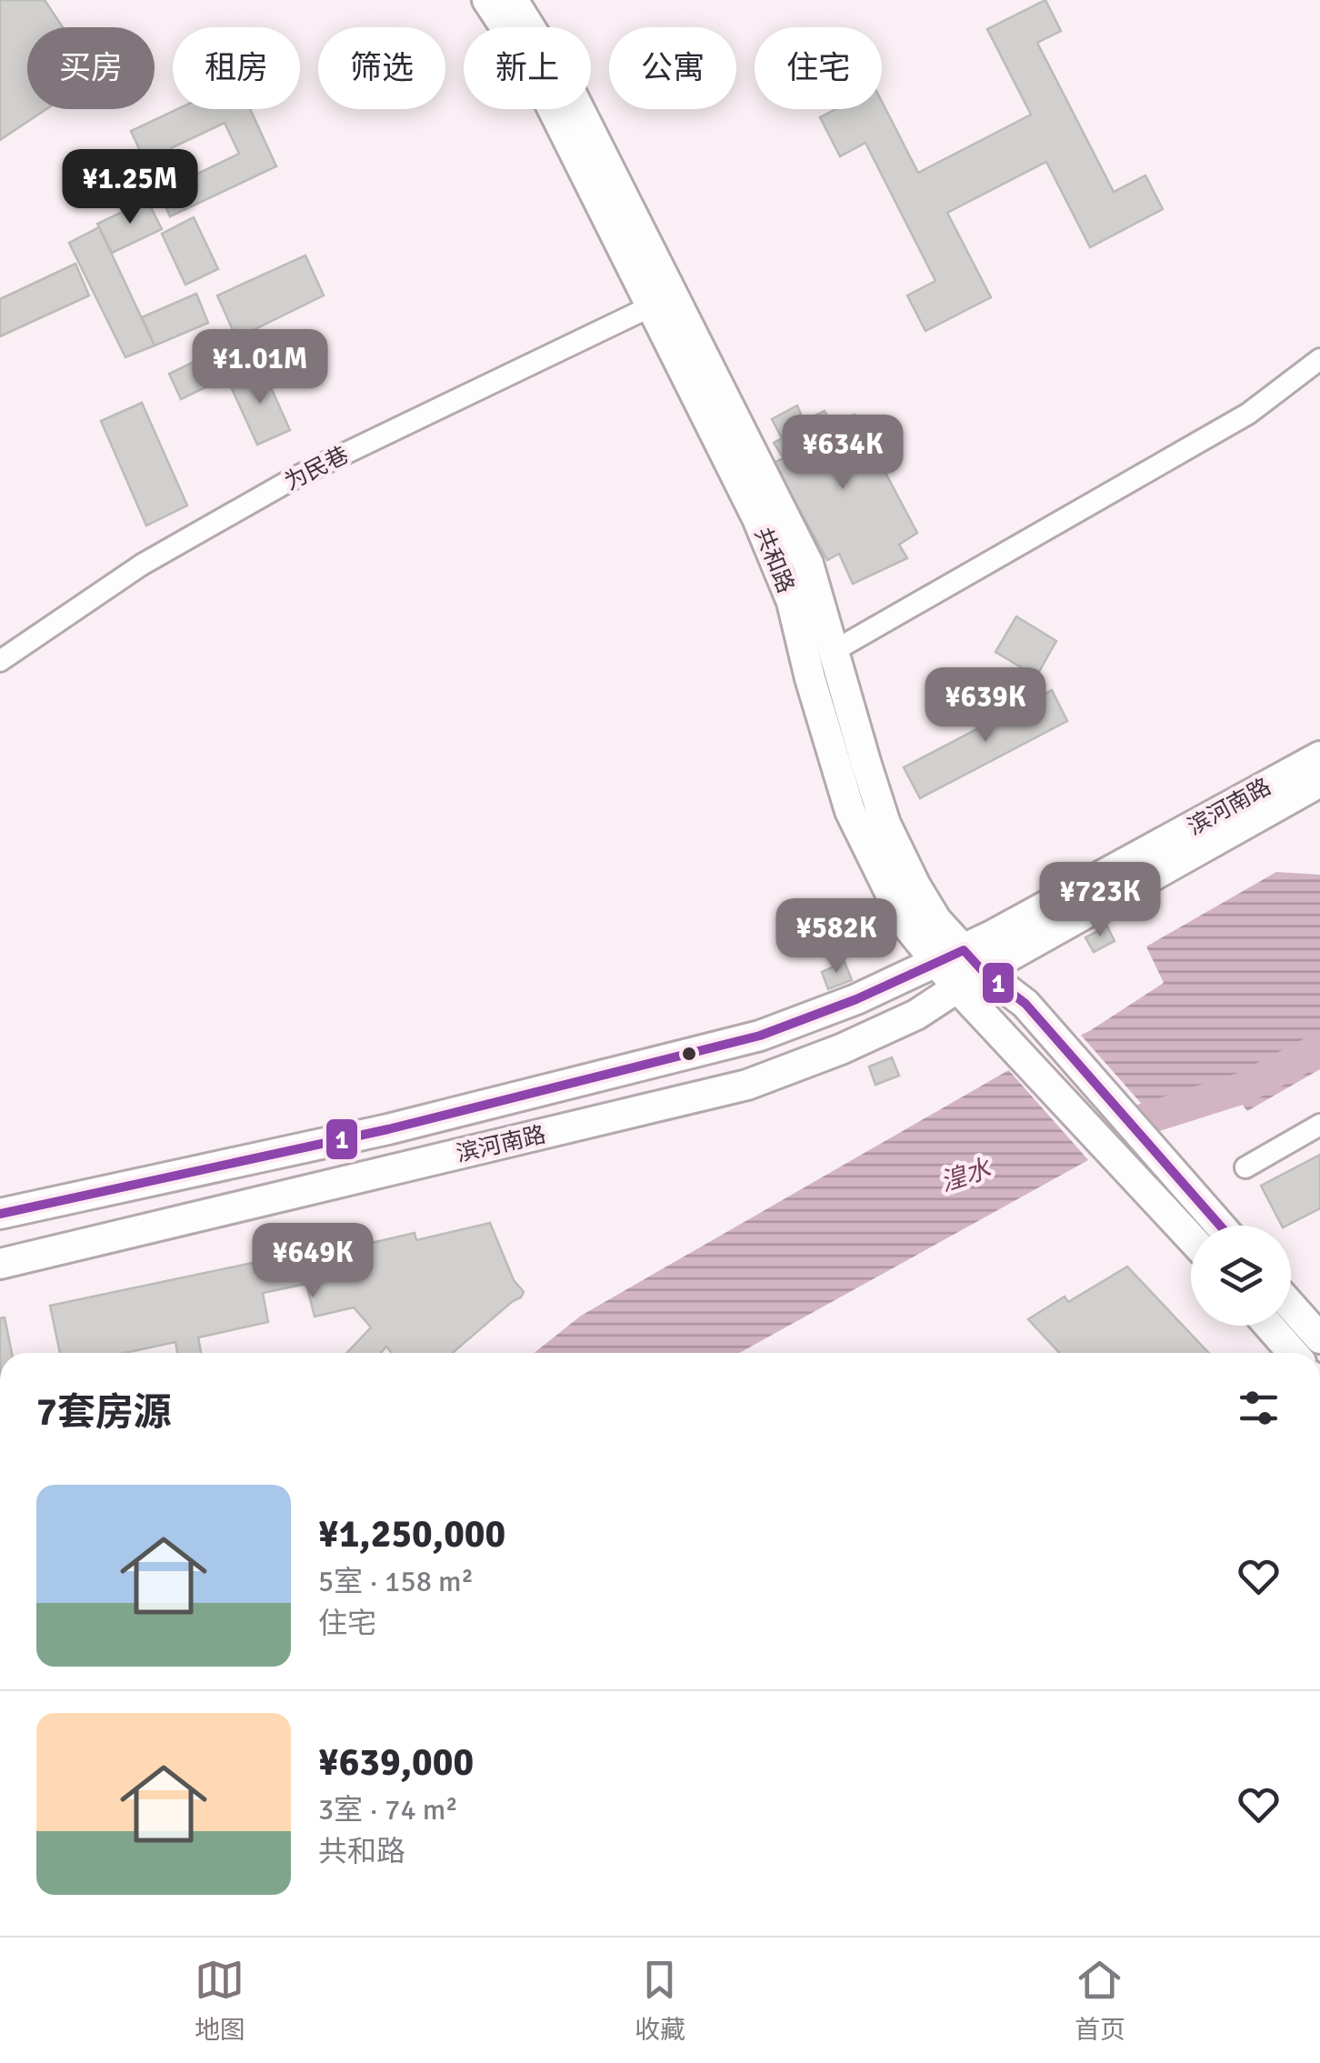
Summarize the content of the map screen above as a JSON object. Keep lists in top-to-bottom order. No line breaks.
{"streets":{"main road":["共和路","滨河南路"],"street":["为民巷"]},"crossings":[["为民巷","共和路"],["共和路","滨河南路"]],"water":["湟水"],"lines":["transit line 1"],"page":{"chip":["买房","租房","筛选","新上","公寓","住宅"],"price":["¥1.25M","¥1.01M","¥634K","¥639K","¥723K","¥582K","¥649K"],"heading":"7套房源","list":[{"name":"¥1,250,000","note":"5室 · 158 m² · 住宅"},{"name":"¥639,000","note":"3室 · 74 m² · 共和路"}],"tabs":["地图","收藏","首页"]}}
